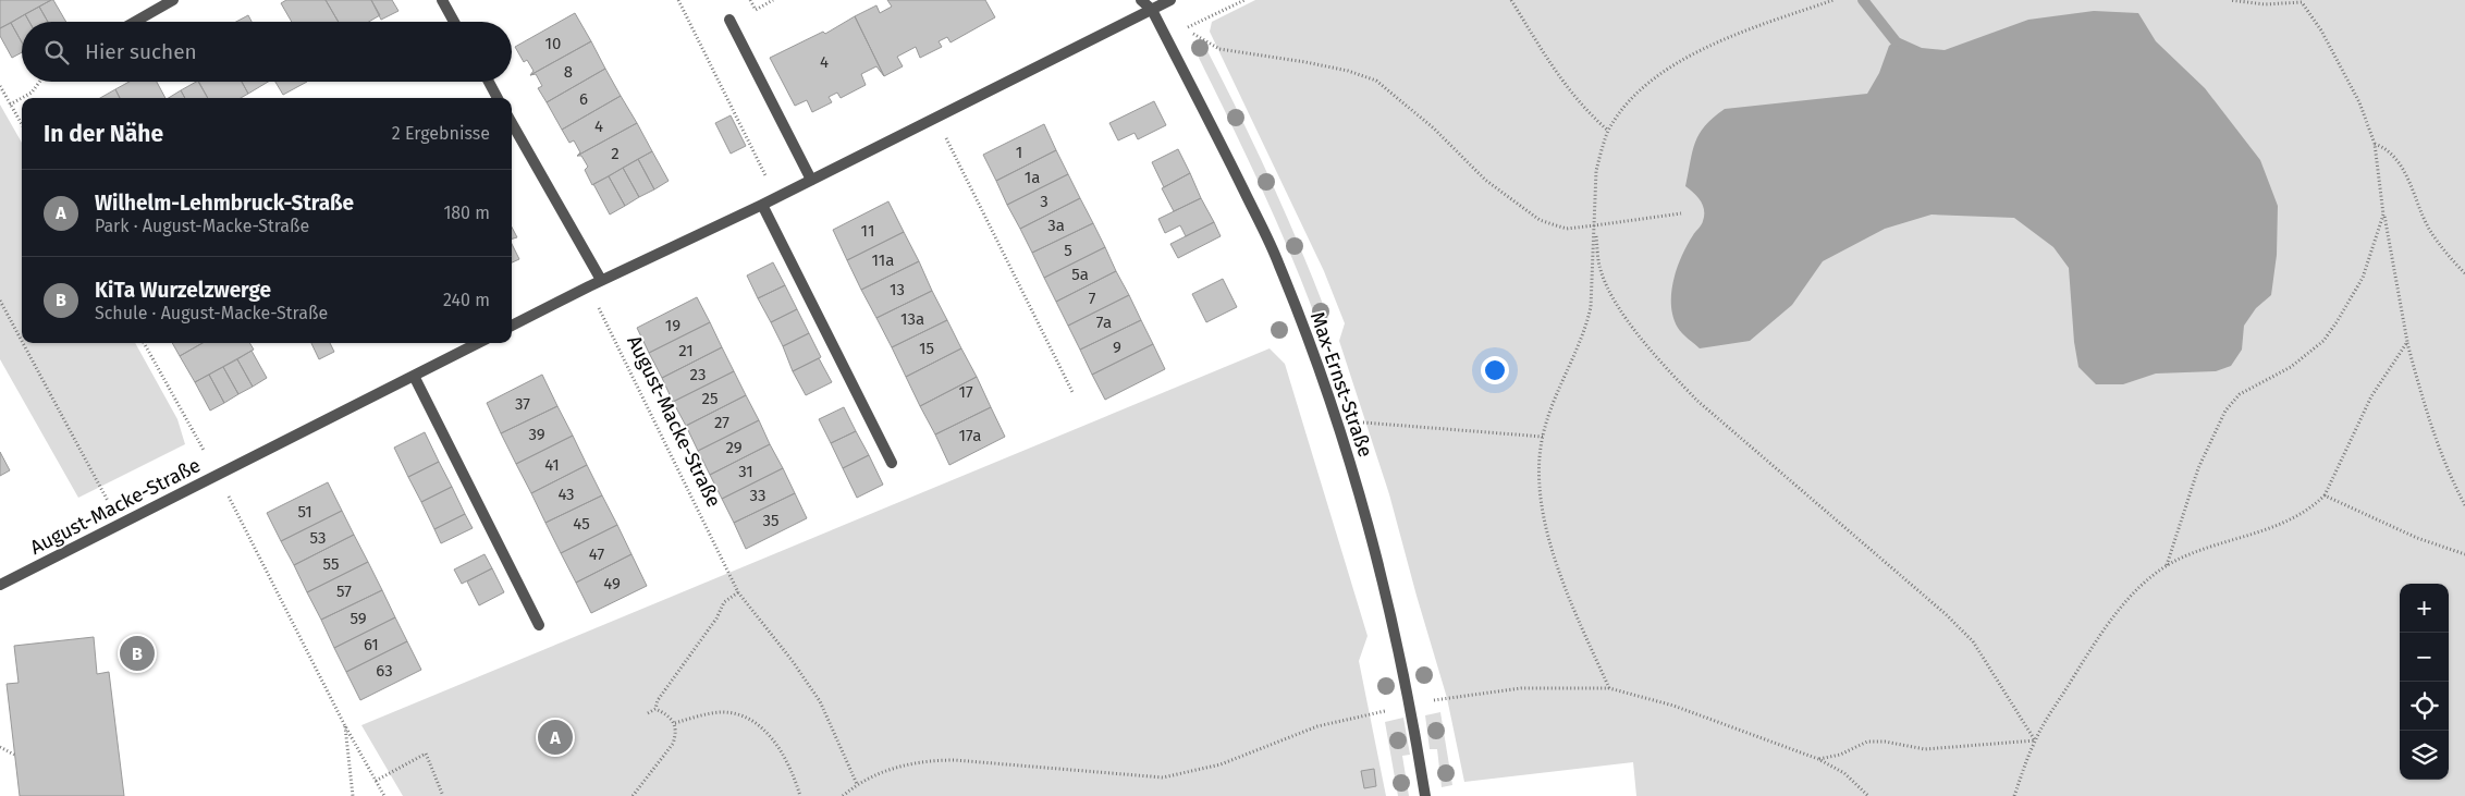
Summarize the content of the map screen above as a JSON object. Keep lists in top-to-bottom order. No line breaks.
{"streets":{"street":["Max-Ernst-Straße","August-Macke-Straße"]},"house_numbers":["10","4","8","6","4","1","2","1a","3","3a","11","5","11a","5a","13","7","13a","7a","19","9","15","21","23","17","25","37","27","39","17a","29","41","31","43","33","51","35","45","53","47","55","49","57","59","61","63"],"page":{"search":"Hier suchen","heading":["In der Nähe","2 Ergebnisse"],"list":[{"mark":"A","name":"Wilhelm-Lehmbruck-Straße","note":"Park · August-Macke-Straße","value":"180 m"},{"mark":"B","name":"KiTa Wurzelzwerge","note":"Schule · August-Macke-Straße","value":"240 m"}],"map_buttons":["+","−"],"pins":["B","A"]}}
